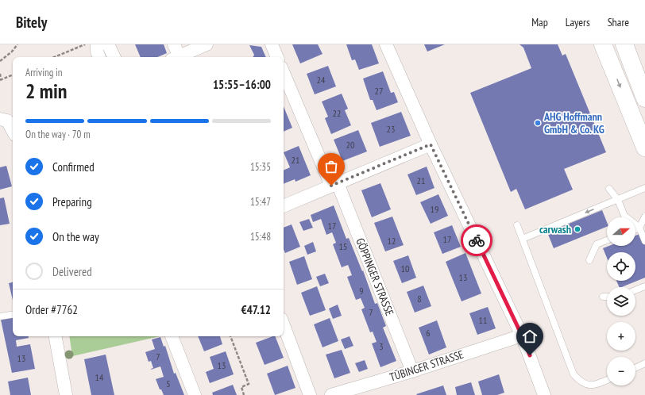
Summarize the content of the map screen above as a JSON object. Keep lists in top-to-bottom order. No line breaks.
{"streets":{"street":["GÖPPINGER STRASSE","TÜBINGER STRASSE"]},"crossings":[["GÖPPINGER STRASSE","TÜBINGER STRASSE"]],"places":["AHG Hoffmann GmbH & Co. KG","carwash"],"house_numbers":["24","27","22","23","20","21","21","19","17","17","12","15","10","13","9","8","7","11","6","3","7","13","13","14","5"],"north":"right","page":{"header":"Bitely","nav":["Map","Layers","Share"],"heading":["2 min","Arriving in","15:55–16:00"],"panel":["Order #7762","€47.12"],"bar":"On the way · 70 m","list":[["Confirmed","15:35"],["Preparing","15:47"],["On the way","15:48"],"Delivered"],"map_buttons":["+","−"]}}
